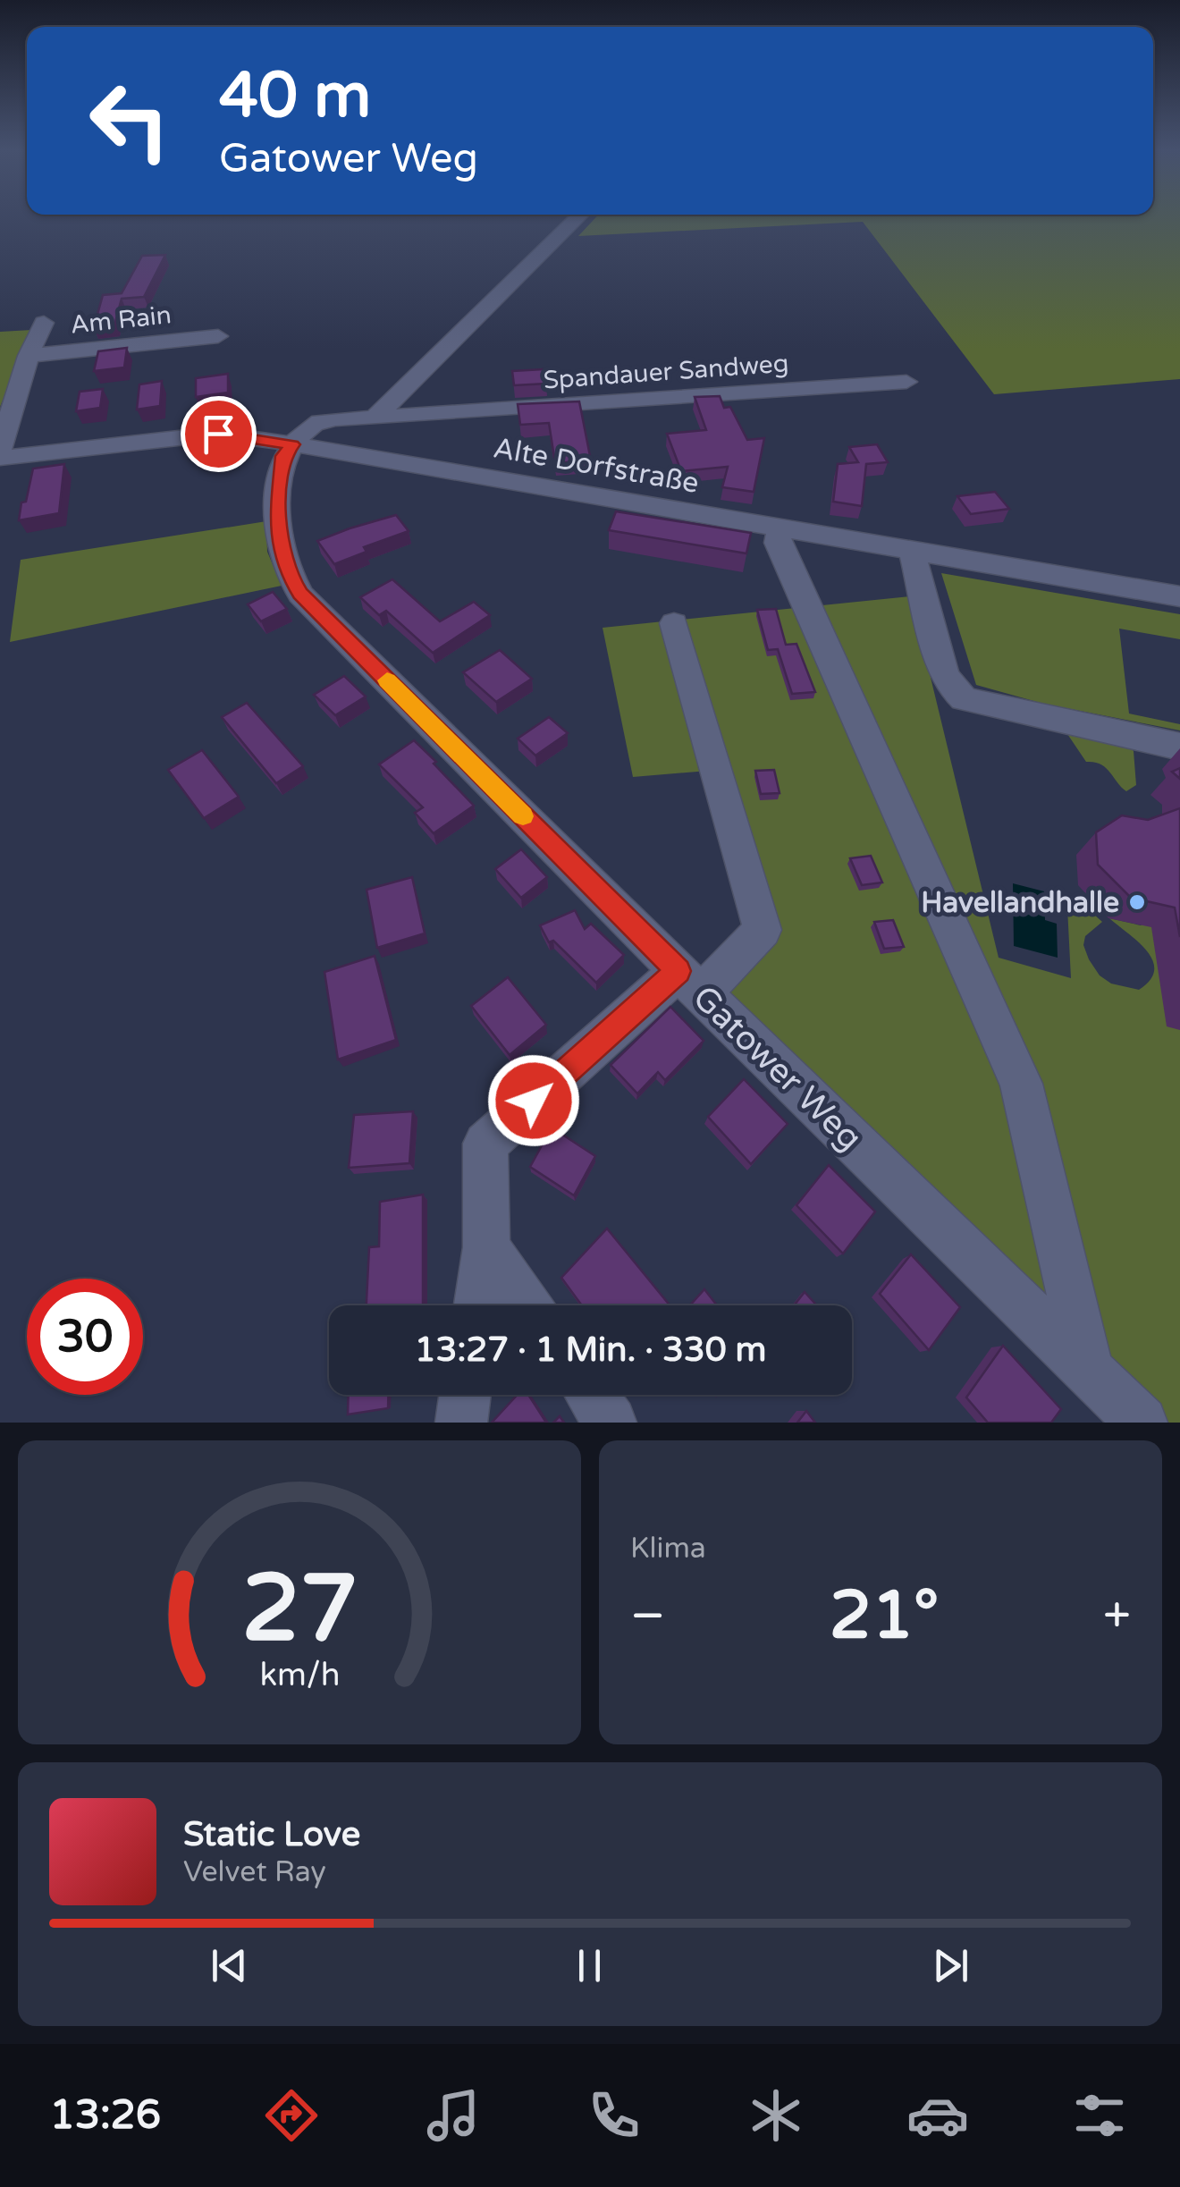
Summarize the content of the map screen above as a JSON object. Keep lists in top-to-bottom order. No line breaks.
{"streets":{"street":["Am Rain","Spandauer Sandweg","Alte Dorfstraße","Gatower Weg"]},"crossings":[["Spandauer Sandweg","Alte Dorfstraße"],["Spandauer Sandweg","Gatower Weg"],["Alte Dorfstraße","Gatower Weg"]],"places":["Havellandhalle"],"page":{"turn":["40 m","Gatower Weg"],"limit":"30","trip":"13:27 · 1 Min. · 330 m","tile":"Klima","heat":["−","21°","+"],"song":["Static Love","Velvet Ray"],"tabs":"13:26","gauge":["27","km/h"]}}
